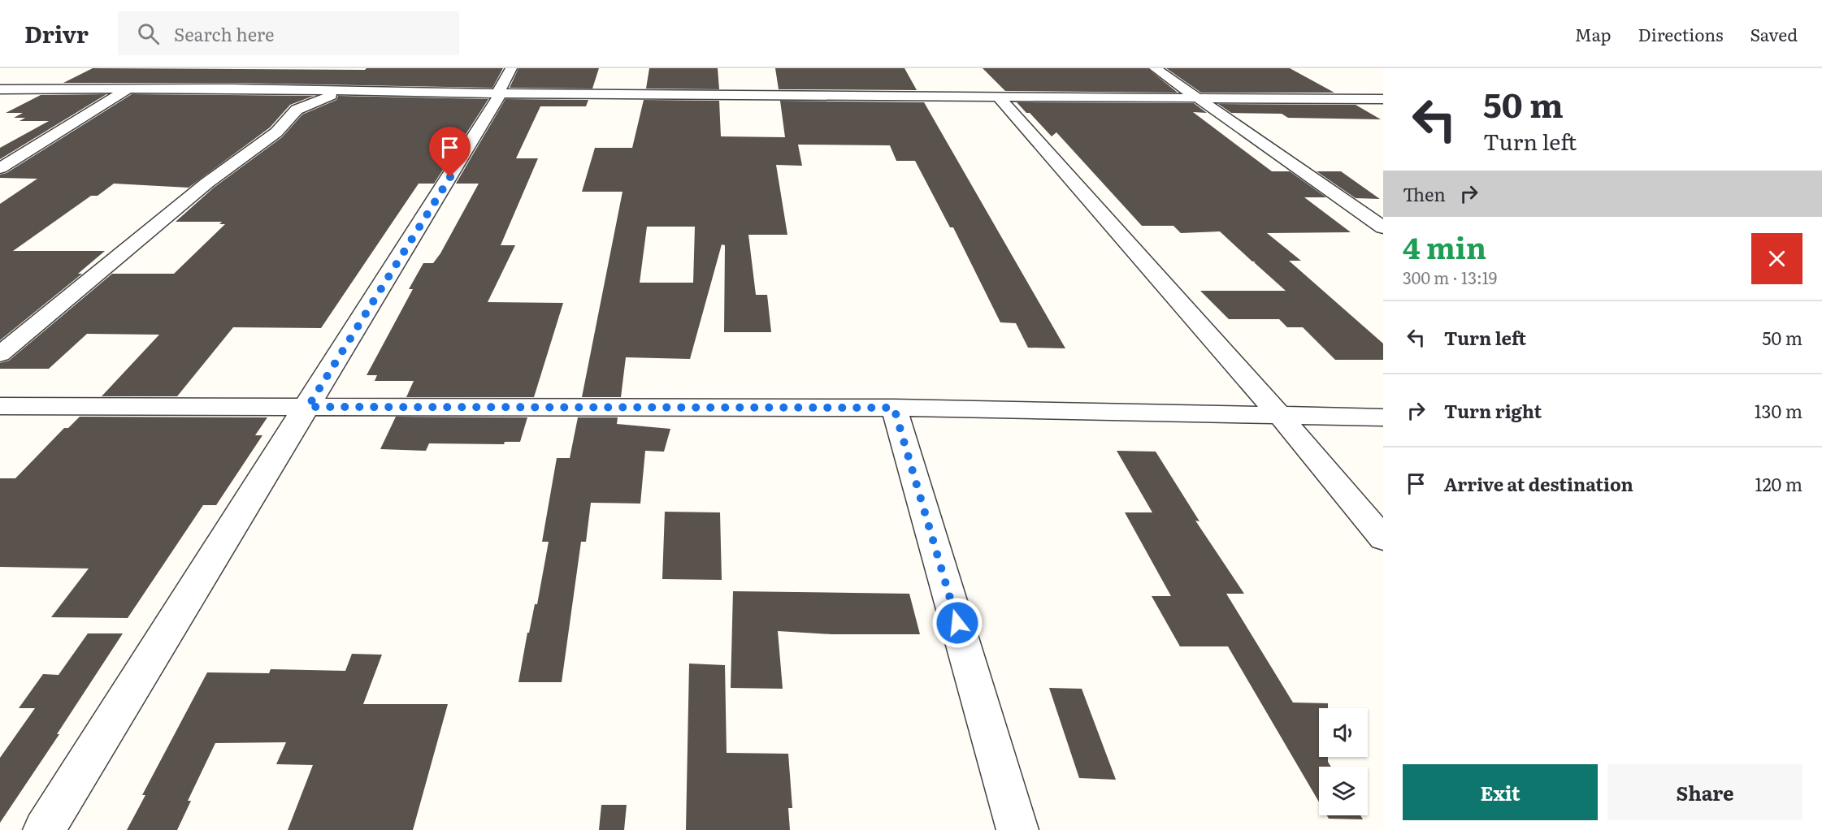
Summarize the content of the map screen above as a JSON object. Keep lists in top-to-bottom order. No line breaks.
{"page":{"header":"Drivr","search":"Search here","nav":["Map","Directions","Saved"],"turn":["50 m","Turn left"],"then":"Then","heading":["4 min","300 m · 13:19"],"list":[{"name":"Turn left","value":"50 m"},{"name":"Turn right","value":"130 m"},{"name":"Arrive at destination","value":"120 m"}],"buttons":["Exit","Share"]}}
